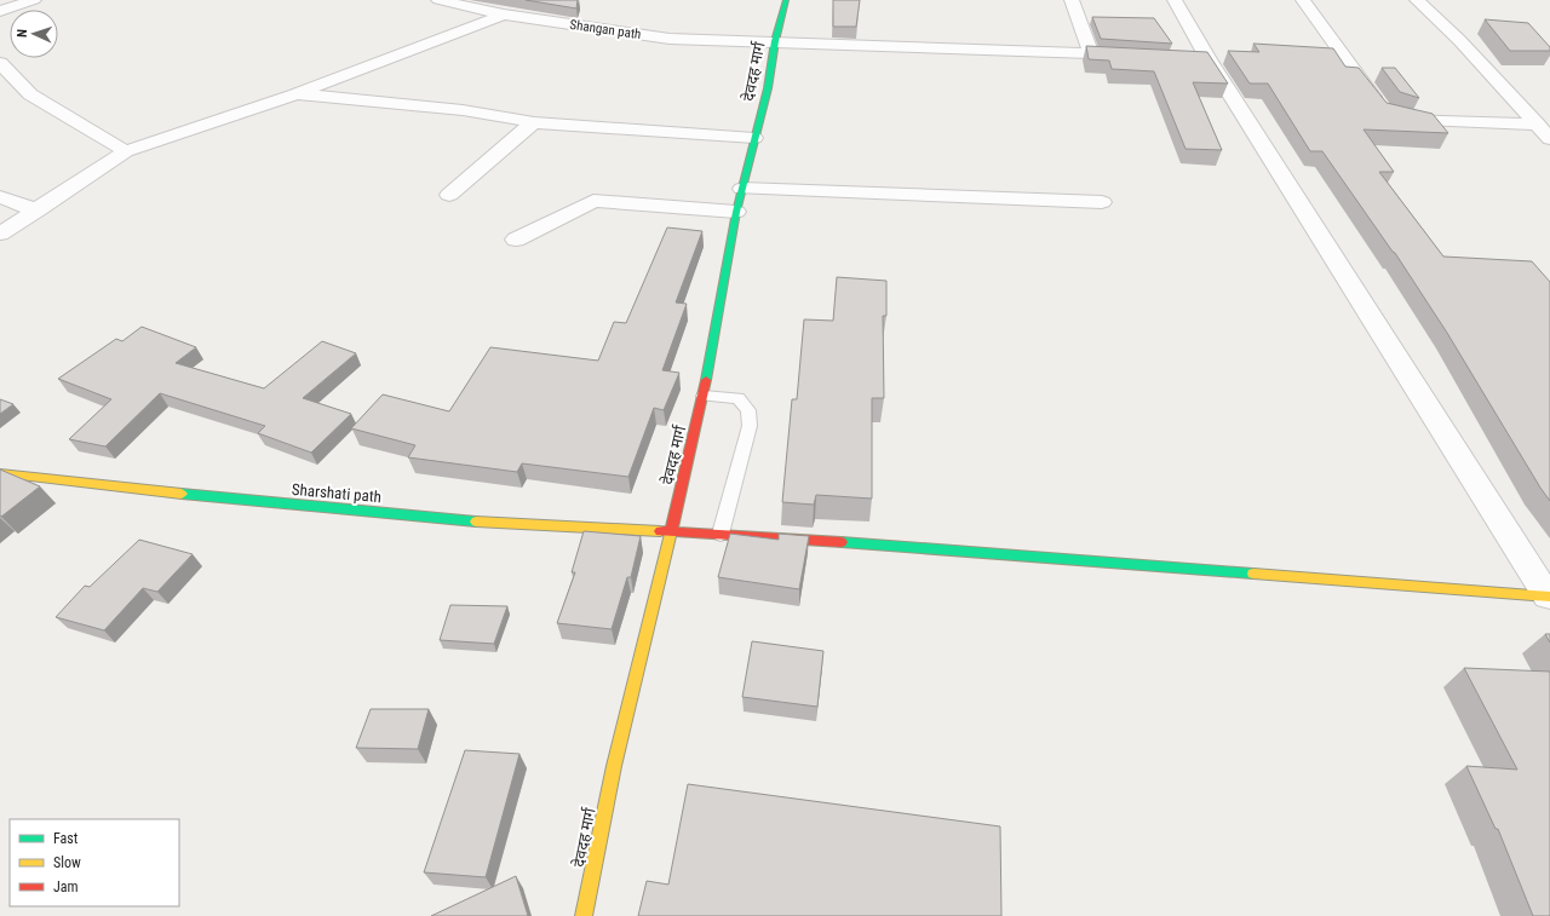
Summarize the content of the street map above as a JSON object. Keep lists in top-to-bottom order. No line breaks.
{"streets":{"main road":["देवदह मार्ग","Sharshati path"],"street":["Shangan path"]},"crossings":[["Shangan path","देवदह मार्ग"],["देवदह मार्ग","Sharshati path"]],"legend":["Fast","Slow","Jam"],"north":"left"}
